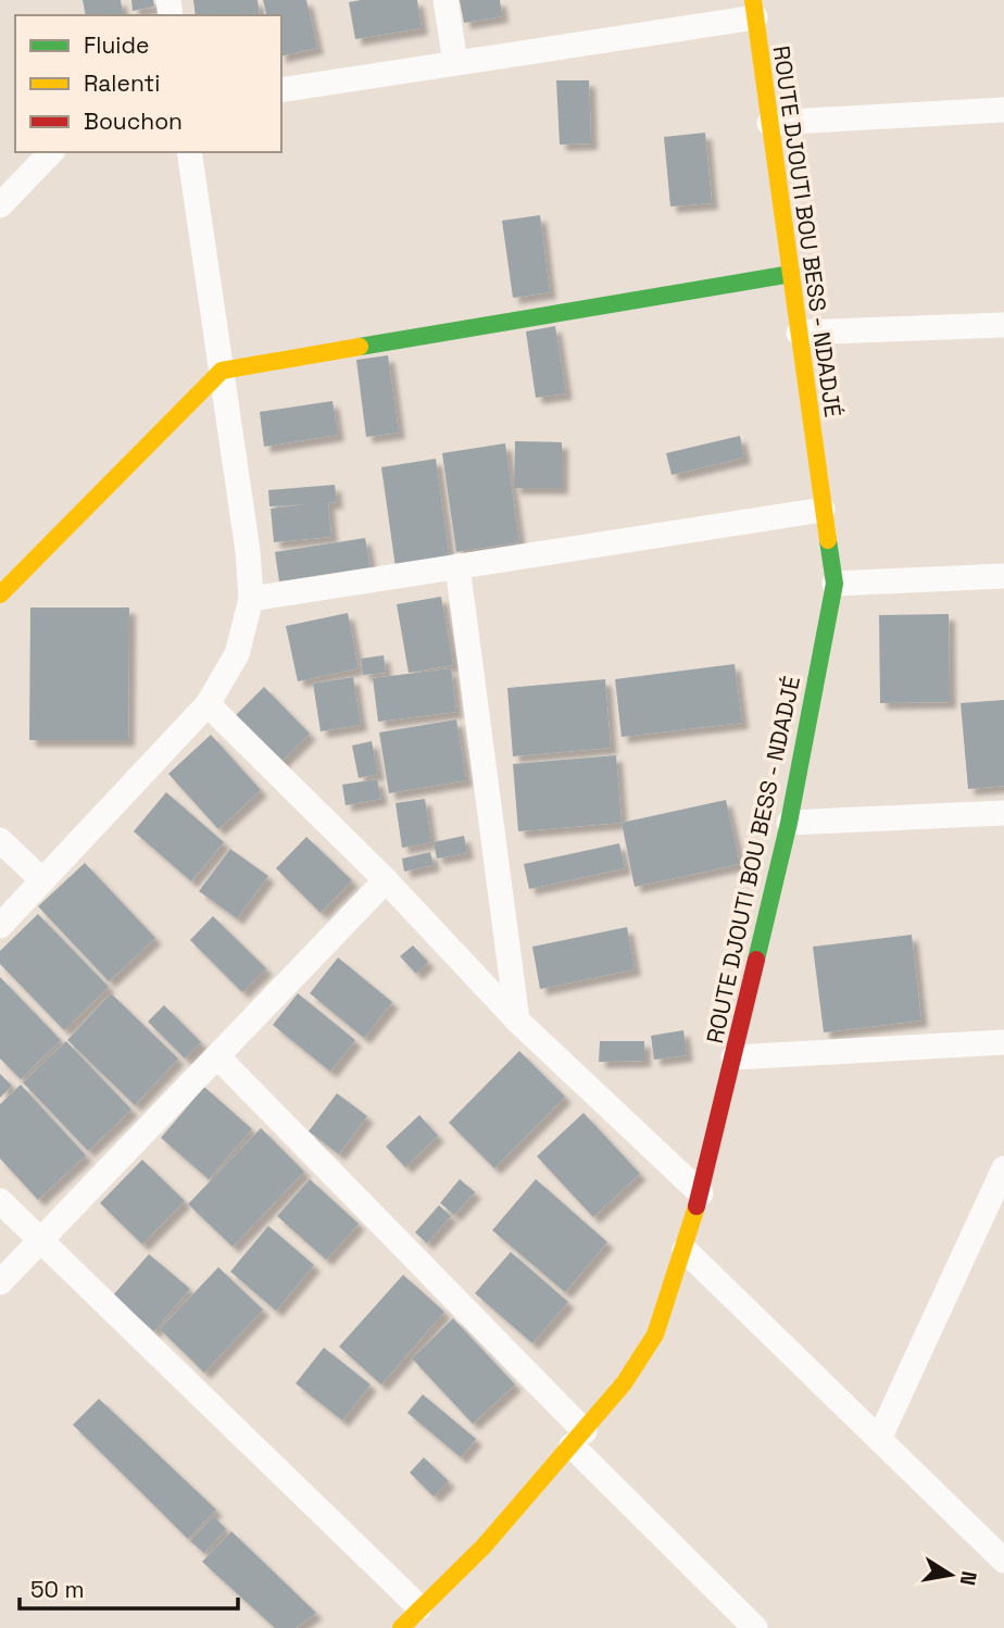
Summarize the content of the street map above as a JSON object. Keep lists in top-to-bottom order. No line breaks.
{"streets":{"main road":["ROUTE DJOUTI BOU BESS - NDADJÉ"]},"legend":["Fluide","Ralenti","Bouchon"],"scale_bar":"50 m","north":"right"}
